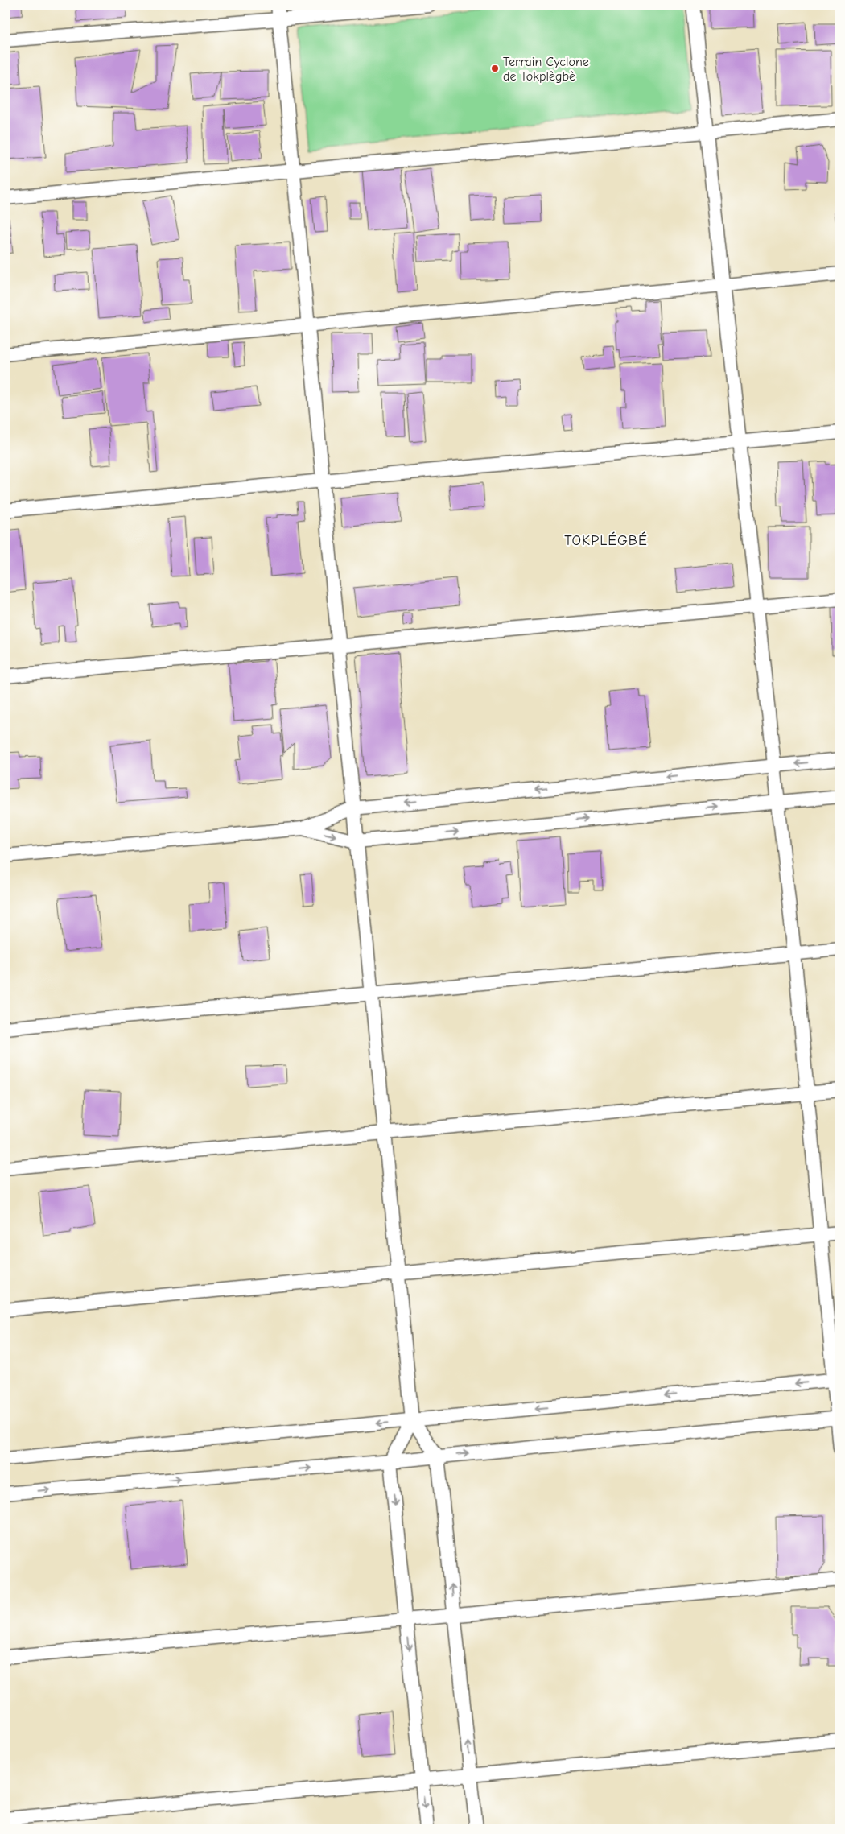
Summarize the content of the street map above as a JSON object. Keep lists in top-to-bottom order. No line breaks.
{"districts":["TOKPLÉGBÉ"],"places":["Terrain Cyclone de Tokplègbè"]}
